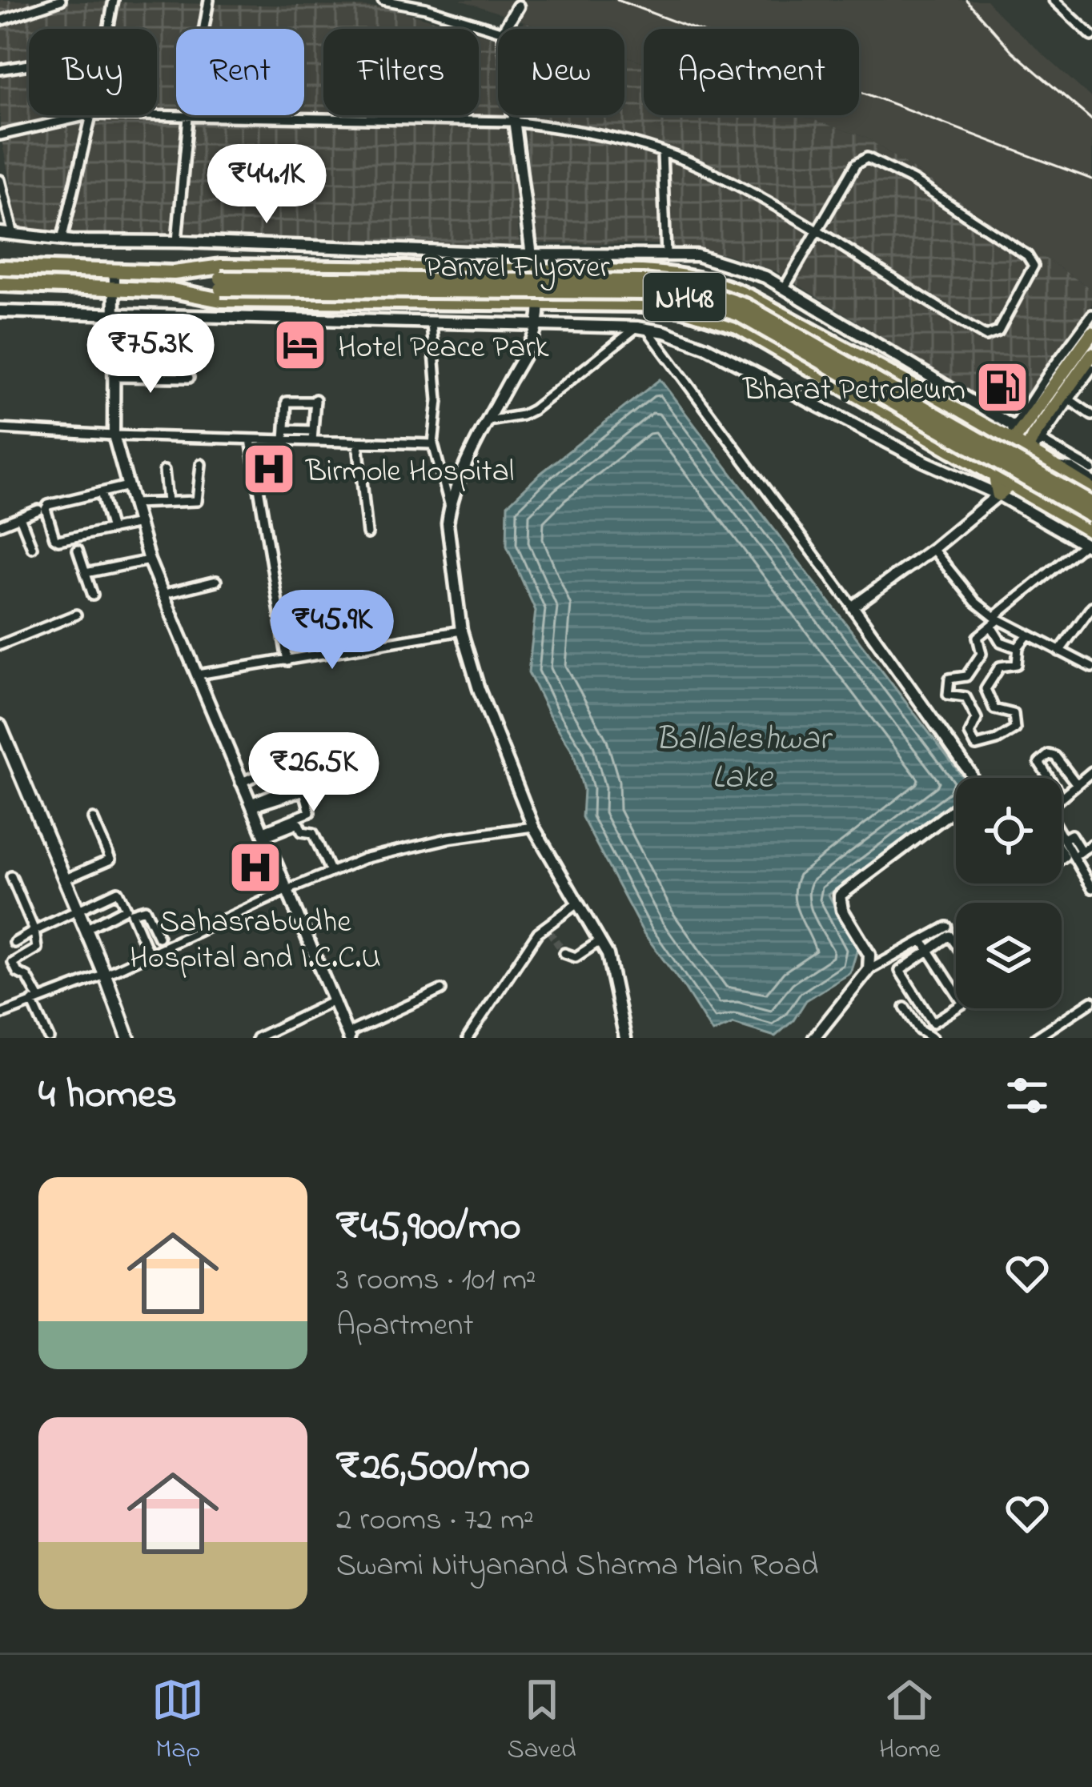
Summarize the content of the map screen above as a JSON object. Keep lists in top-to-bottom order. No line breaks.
{"streets":{"highway":["Panvel Flyover","NH48"]},"crossings":[["Panvel Flyover","NH48"]],"water":["Ballaleshwar Lake"],"places":{"hotel":["Hotel Peace Park"],"fuel station":["Bharat Petroleum"],"hospital":["Birmole Hospital","Sahasrabudhe Hospital and I.C.C.U"]},"page":{"chip":["Buy","Rent","Filters","New","Apartment"],"price":["₹44.1K","₹75.3K","₹45.9K","₹26.5K"],"heading":"4 homes","list":[{"name":"₹45,900/mo","note":"3 rooms · 101 m² · Apartment"},{"name":"₹26,500/mo","note":"2 rooms · 72 m² · Swami Nityanand Sharma Main Road"}],"tabs":["Map","Saved","Home"]}}
